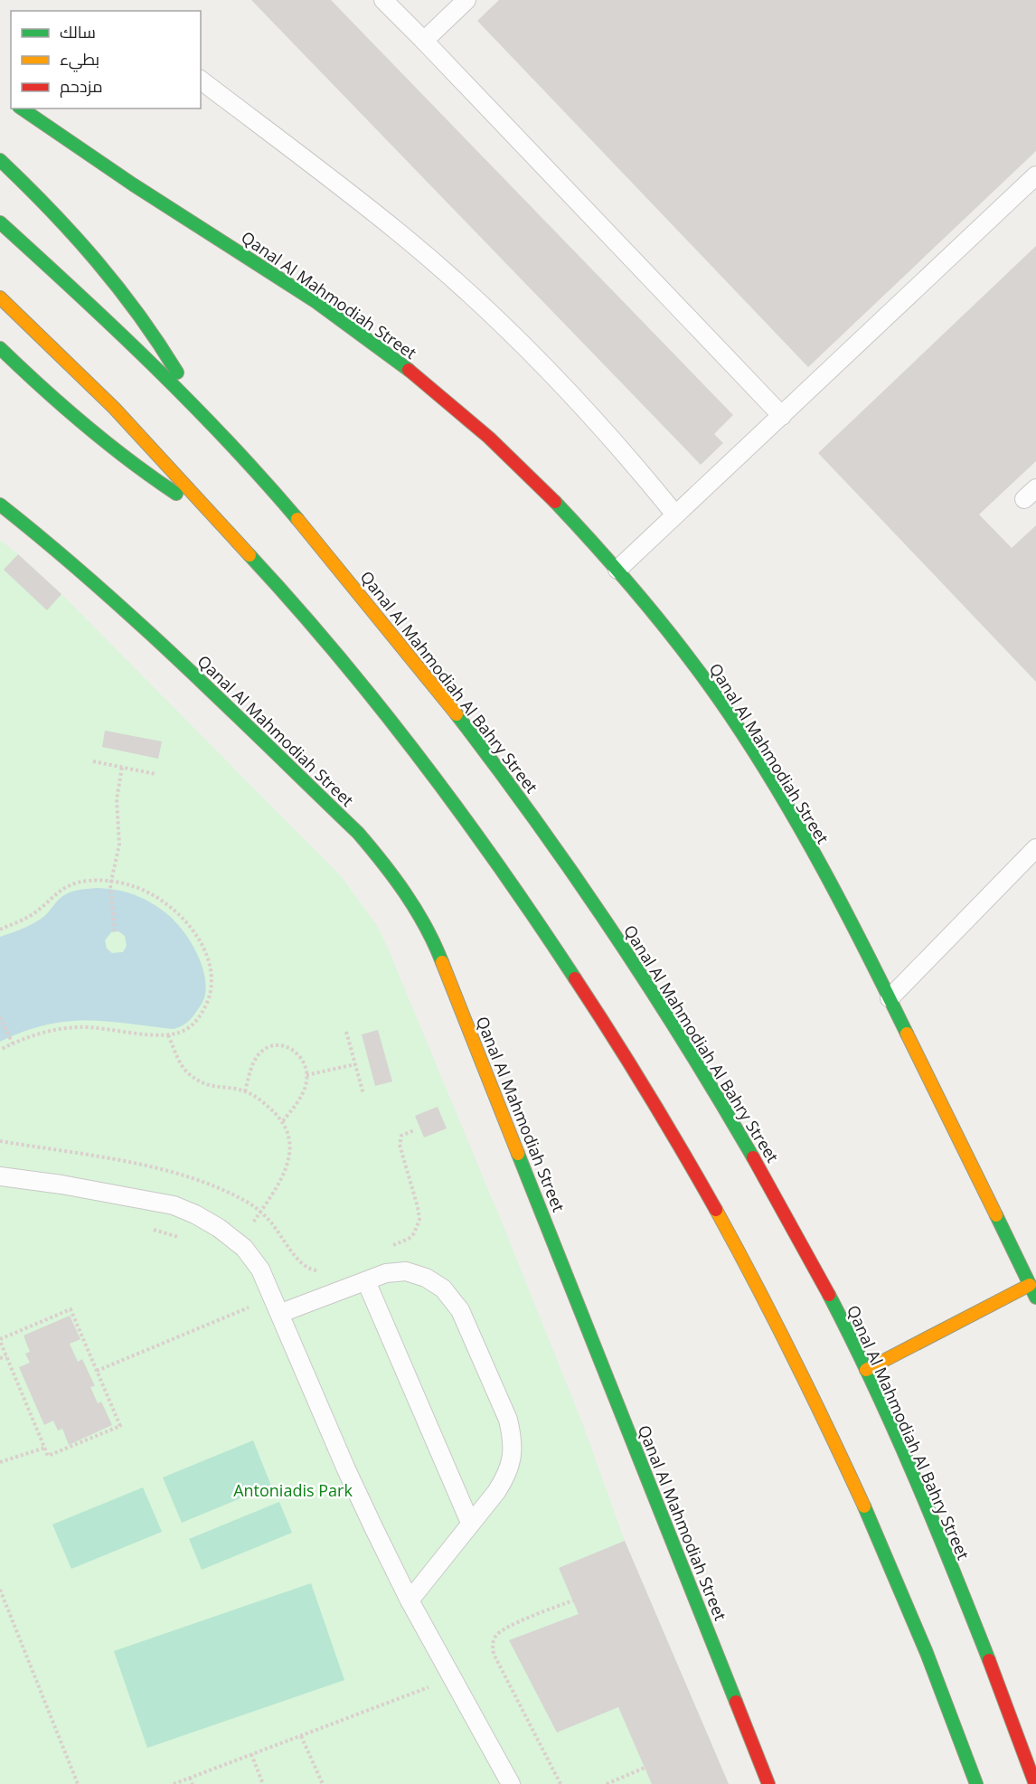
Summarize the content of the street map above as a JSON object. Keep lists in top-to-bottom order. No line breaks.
{"streets":{"main road":["Qanal Al Mahmodiah Street","Qanal Al Mahmodiah Al Bahry Street"]},"parks":["Antoniadis Park"],"legend":["سالك","بطيء","مزدحم"]}
